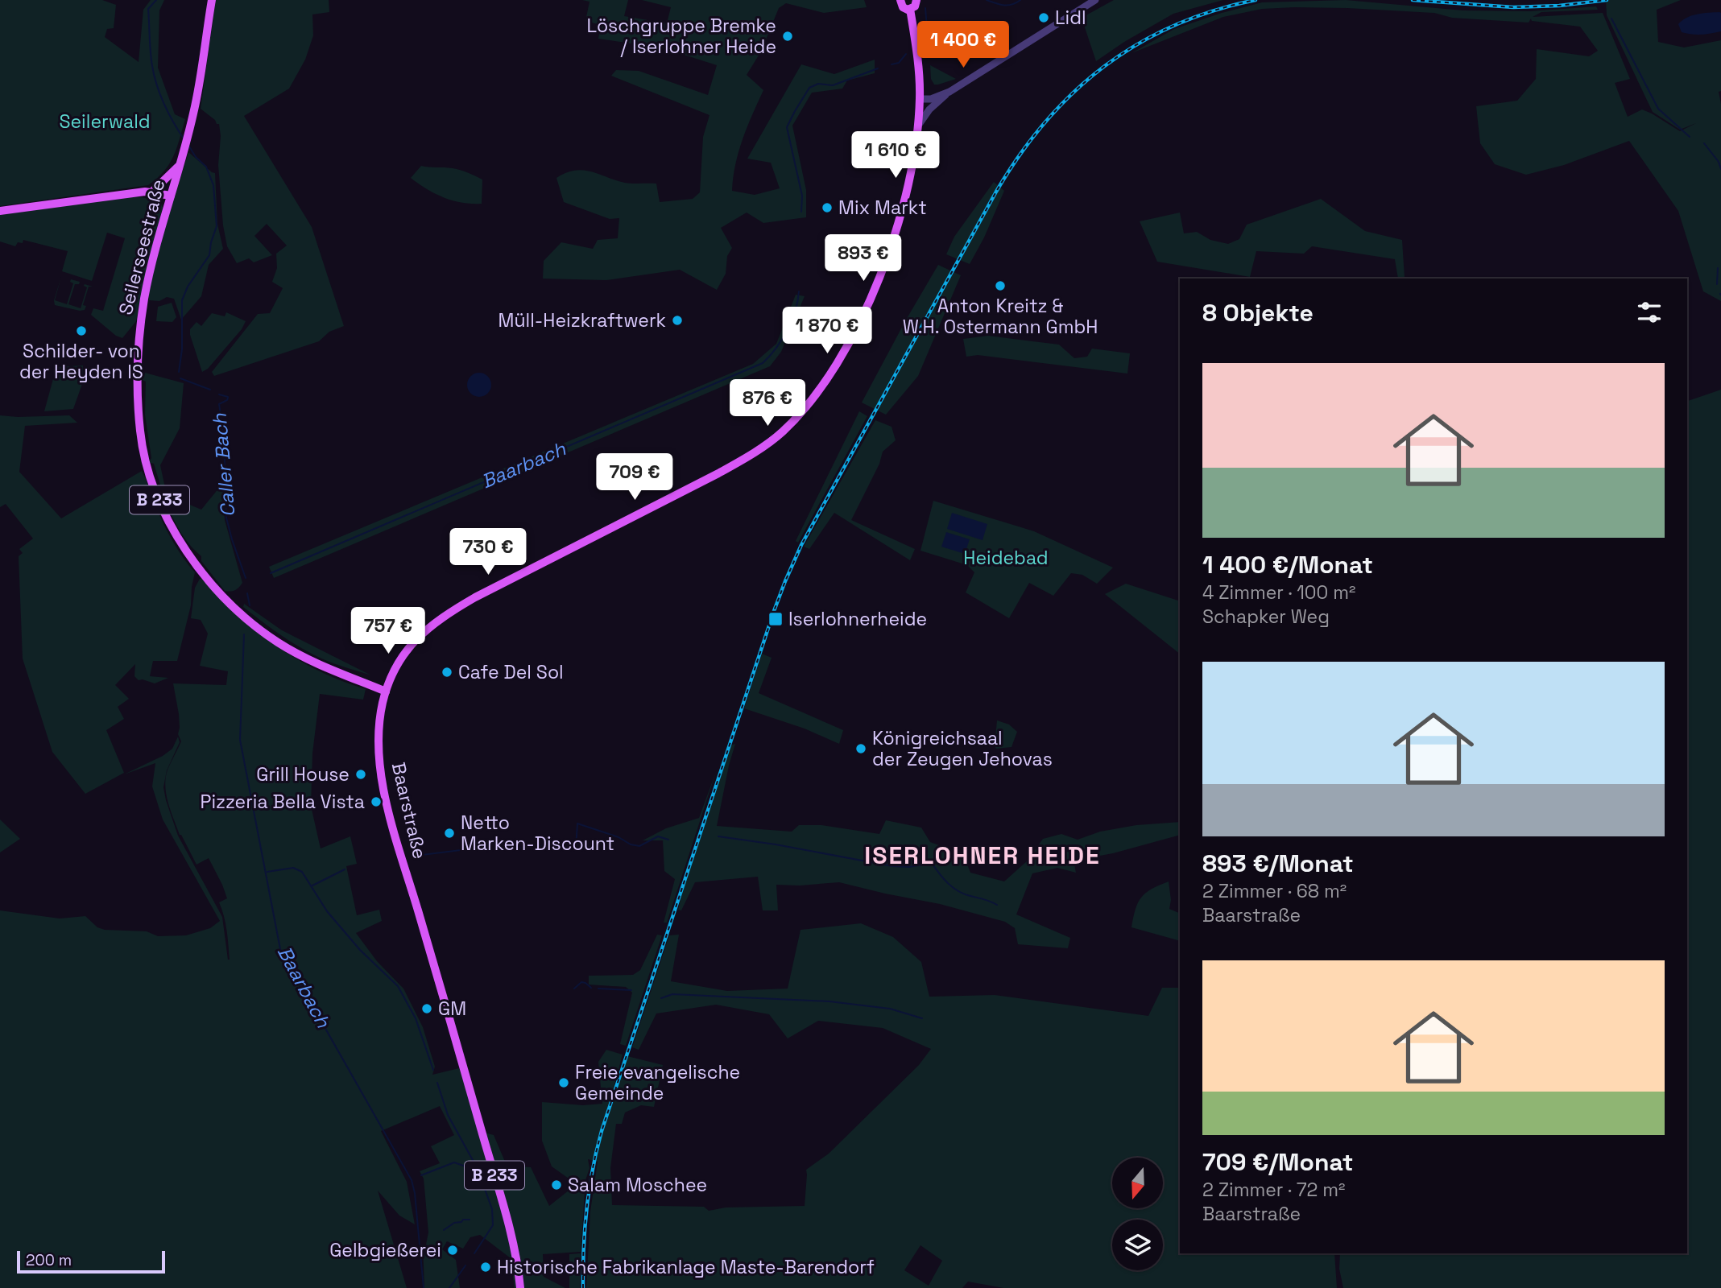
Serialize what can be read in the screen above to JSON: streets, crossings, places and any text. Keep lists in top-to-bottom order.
{
  "streets": {
    "main road": ["Seilerseestraße", "B 233", "Baarstraße"]
  },
  "crossings": [
    ["Seilerseestraße", "Baarstraße"]
  ],
  "districts": ["ISERLOHNER HEIDE"],
  "water": ["Caller Bach", "Baarbach"],
  "parks": ["Seilerwald", "Heidebad"],
  "places": {
    "other": [
      "Lidl",
      "Löschgruppe Bremke / Iserlohner Heide",
      "Mix Markt",
      "Anton Kreitz & W.H. Ostermann GmbH",
      "Müll-Heizkraftwerk",
      "Schilder- von der Heyden IS",
      "Cafe Del Sol",
      "Königreichsaal der Zeugen Jehovas",
      "Grill House",
      "Pizzeria Bella Vista",
      "Netto Marken-Discount",
      "GM",
      "Freie evangelische Gemeinde",
      "Salam Moschee",
      "Gelbgießerei",
      "Historische Fabrikanlage Maste-Barendorf"
    ],
    "transit": ["Iserlohnerheide"]
  },
  "scale_bar": "200 m",
  "north": "bottom",
  "page": {
    "price": [
      "1 400 €",
      "1 610 €",
      "893 €",
      "1 870 €",
      "876 €",
      "709 €",
      "730 €",
      "757 €"
    ],
    "heading": "8 Objekte",
    "list": [
      {
        "name": "1 400 €/Monat",
        "note": "4 Zimmer · 100 m² · Schapker Weg"
      },
      {
        "name": "893 €/Monat",
        "note": "2 Zimmer · 68 m² · Baarstraße"
      },
      {
        "name": "709 €/Monat",
        "note": "2 Zimmer · 72 m² · Baarstraße"
      }
    ],
    "scale": "200 m"
  }
}
